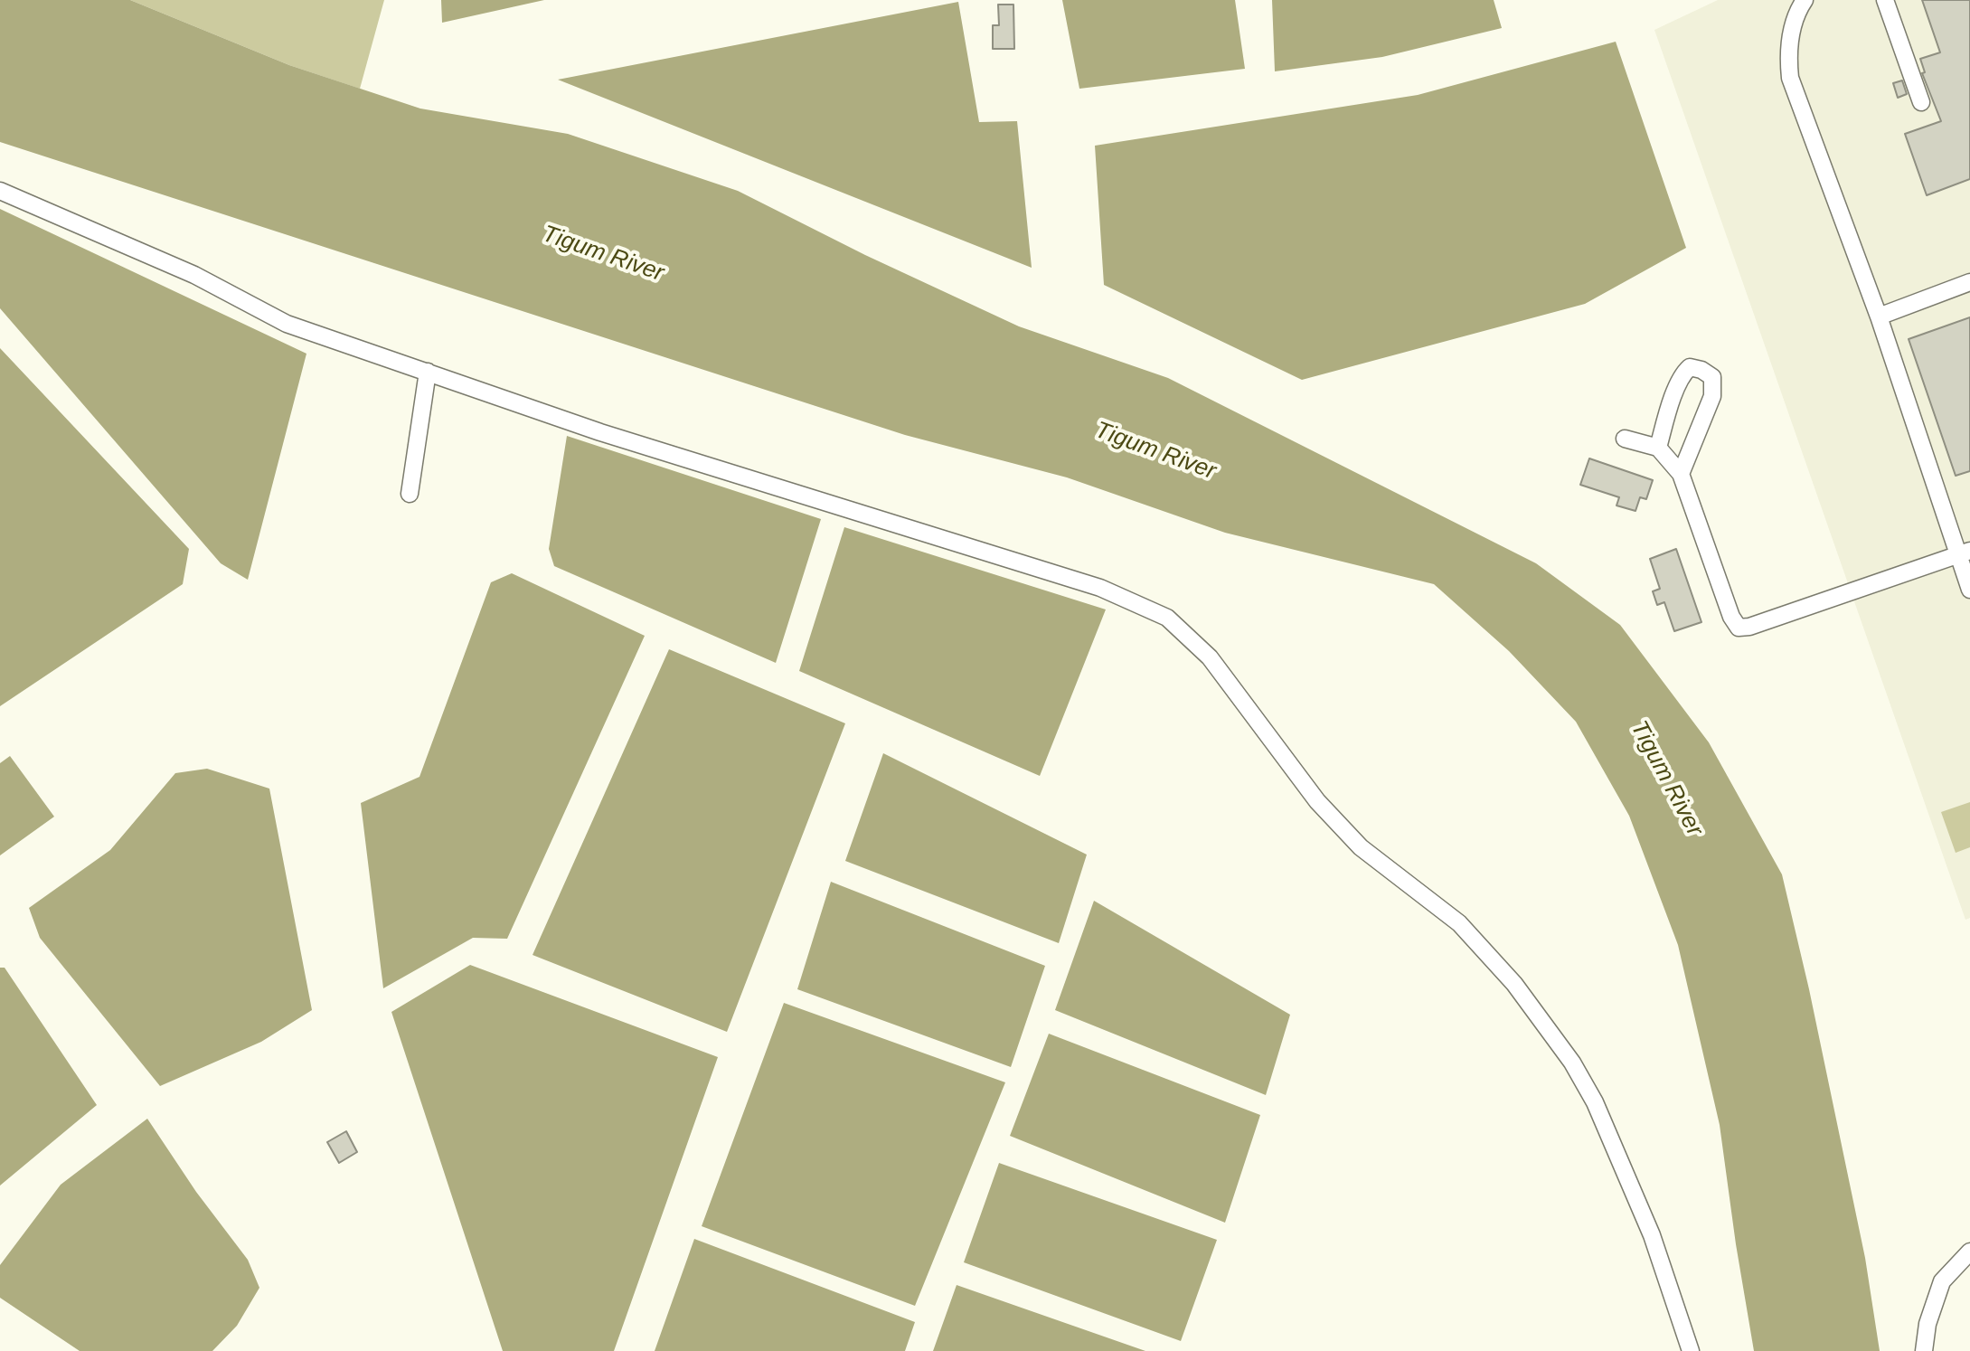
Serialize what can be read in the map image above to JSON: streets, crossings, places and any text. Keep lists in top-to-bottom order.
{
  "water": ["Tigum River"]
}
